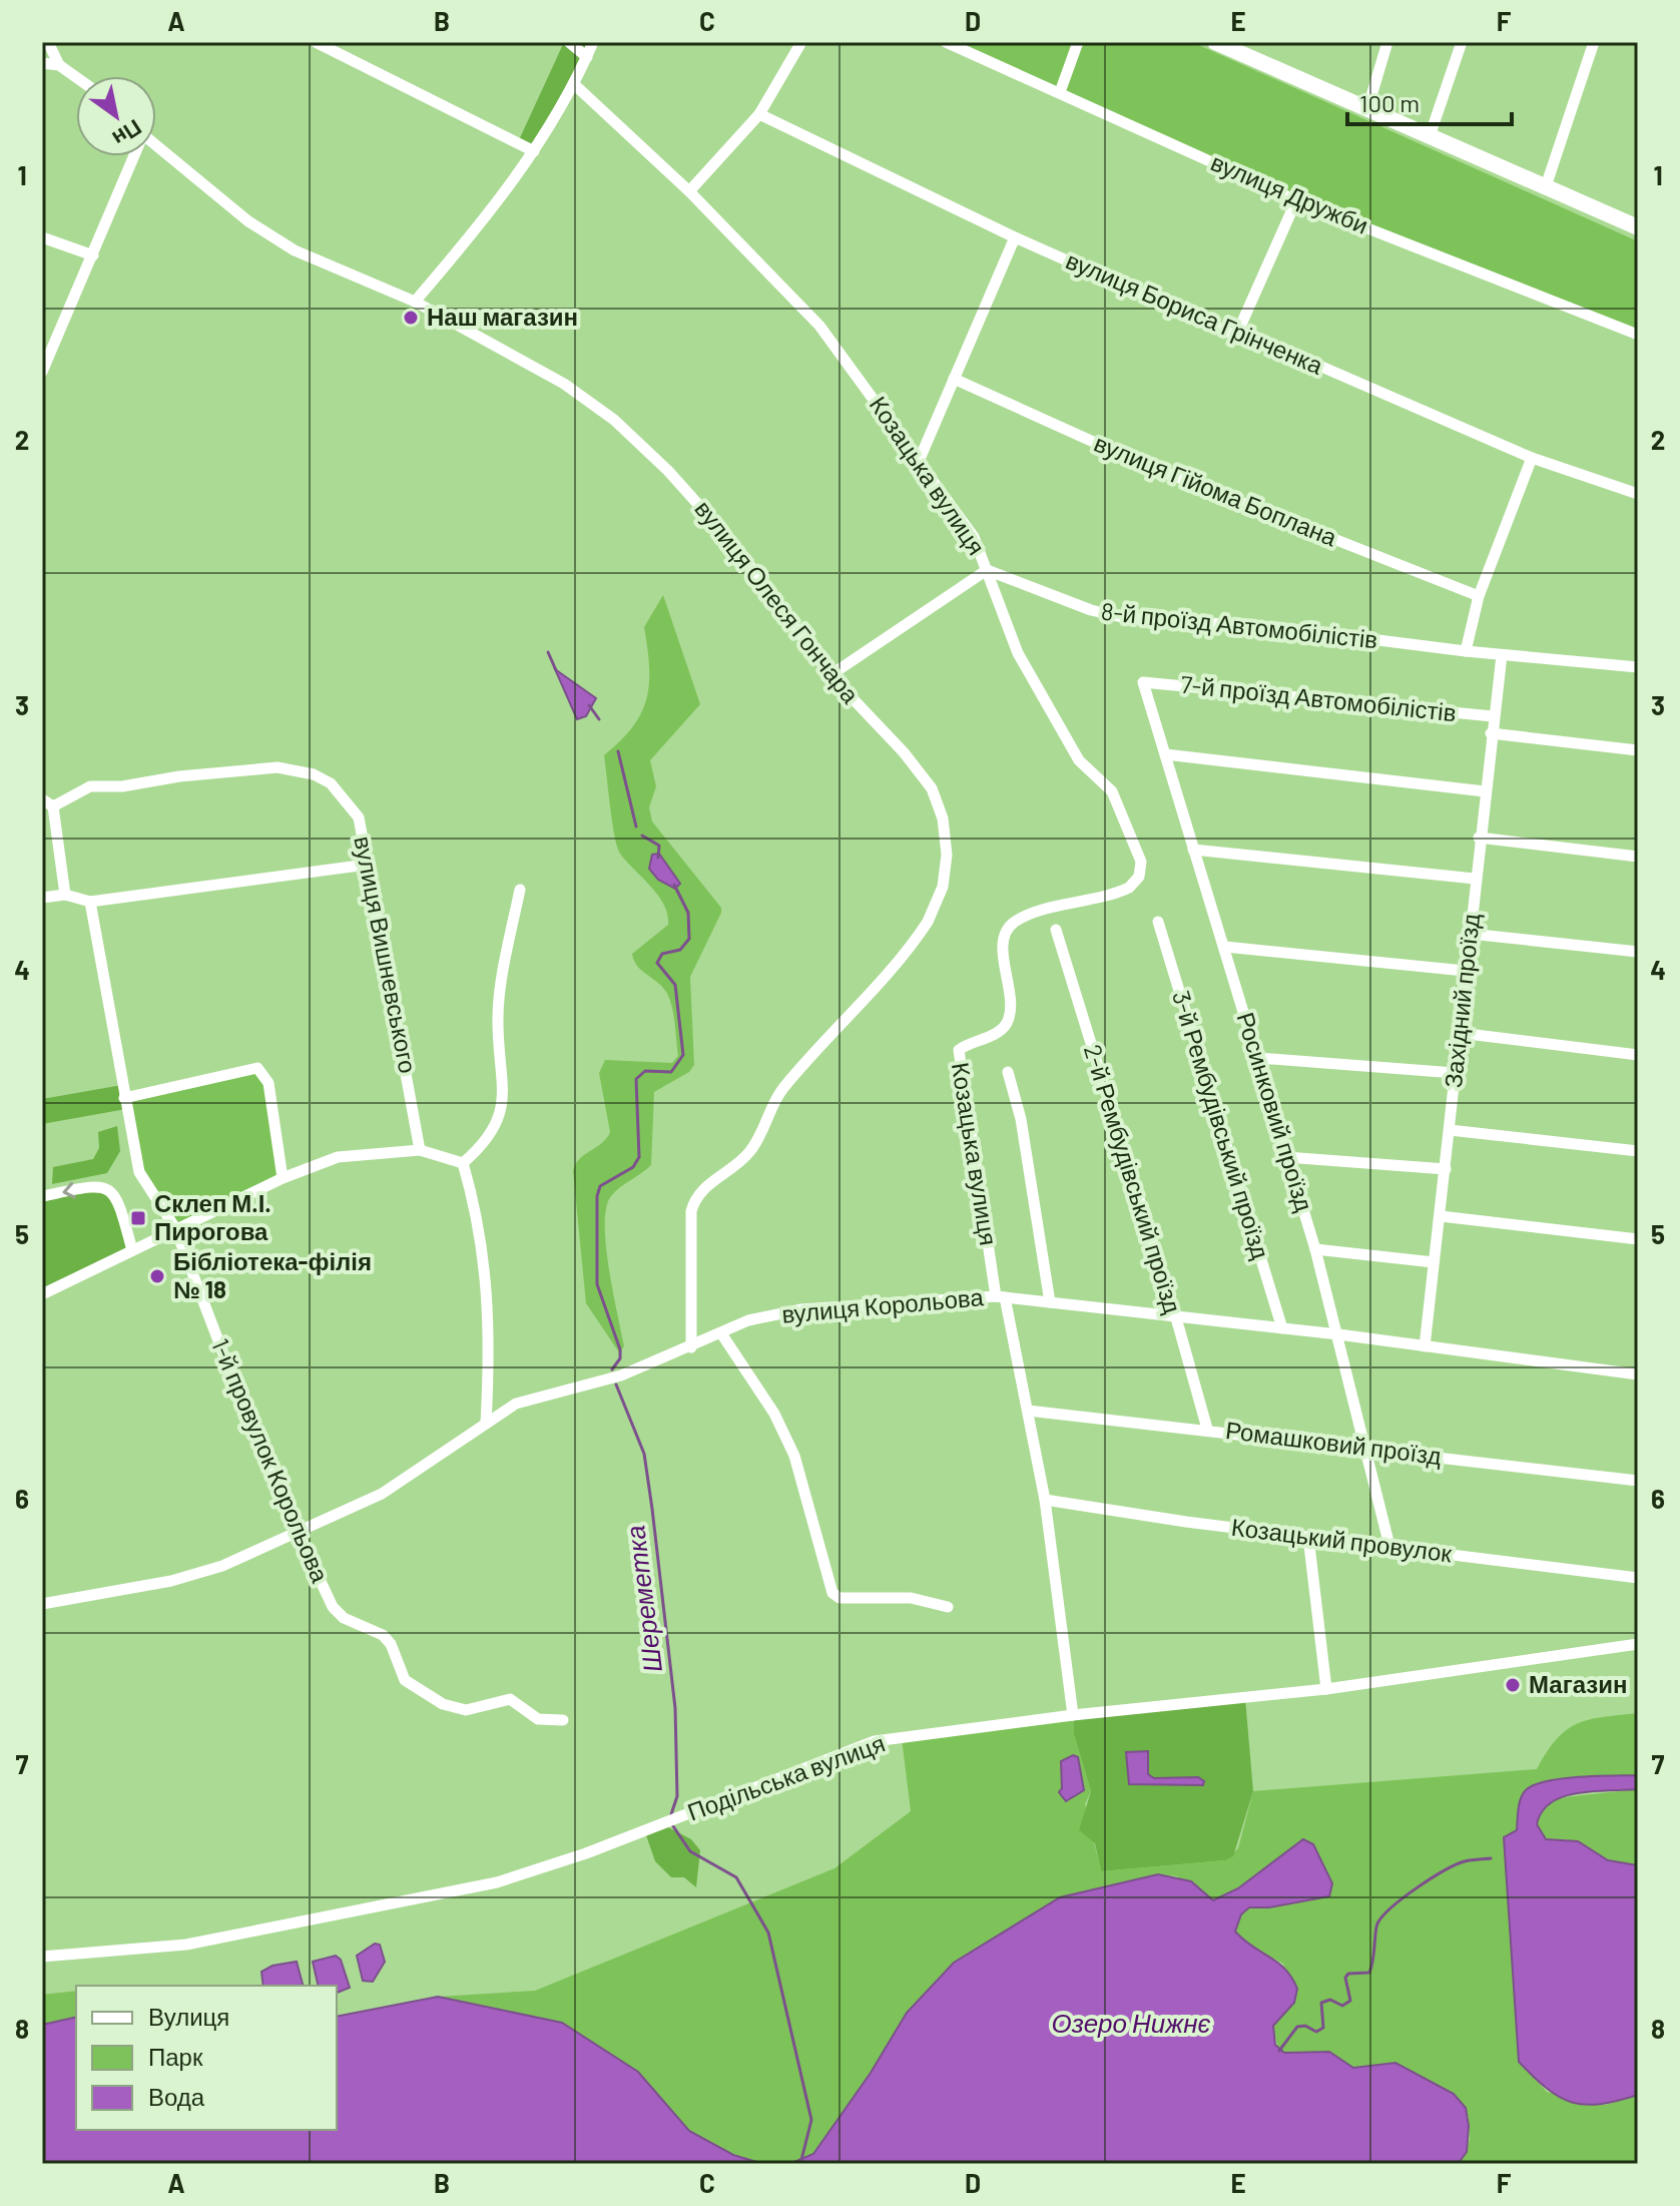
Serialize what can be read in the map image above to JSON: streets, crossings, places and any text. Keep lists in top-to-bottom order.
{
  "streets": {
    "street": [
      "вулиця Дружби",
      "вулиця Бориса Грінченка",
      "Козацька вулиця",
      "вулиця Гійома Боплана",
      "вулиця Олеся Гончара",
      "8-й проїзд Автомобілістів",
      "7-й проїзд Автомобілістів",
      "вулиця Вишневського",
      "Західний проїзд",
      "Росинковий проїзд",
      "3-й Рембудівський проїзд",
      "2-й Рембудівський проїзд",
      "вулиця Корольова",
      "Ромашковий проїзд",
      "1-й провулок Корольова",
      "Козацький провулок",
      "Подільська вулиця"
    ]
  },
  "crossings": [
    ["Козацька вулиця", "8-й проїзд Автомобілістів"],
    ["Козацька вулиця", "вулиця Корольова"],
    ["Козацька вулиця", "Ромашковий проїзд"],
    ["Козацька вулиця", "Козацький провулок"],
    ["Козацька вулиця", "Подільська вулиця"],
    ["вулиця Олеся Гончара", "вулиця Корольова"],
    ["8-й проїзд Автомобілістів", "Західний проїзд"],
    ["7-й проїзд Автомобілістів", "Західний проїзд"],
    ["7-й проїзд Автомобілістів", "Росинковий проїзд"],
    ["Західний проїзд", "вулиця Корольова"],
    ["Росинковий проїзд", "вулиця Корольова"],
    ["Росинковий проїзд", "Ромашковий проїзд"],
    ["Росинковий проїзд", "Козацький провулок"],
    ["3-й Рембудівський проїзд", "вулиця Корольова"],
    ["2-й Рембудівський проїзд", "вулиця Корольова"],
    ["2-й Рембудівський проїзд", "Ромашковий проїзд"],
    ["вулиця Корольова", "1-й провулок Корольова"]
  ],
  "water": ["Шереметка", "Озеро Нижнє"],
  "places": {
    "other": ["Наш магазин", "Бібліотека-філія № 18", "Магазин"],
    "transit": ["Склеп М.І. Пирогова"]
  },
  "legend": ["Вулиця", "Парк", "Вода"],
  "scale_bar": "100 m",
  "north": "bottom right",
  "grid": {
    "columns": [
      "A",
      "B",
      "C",
      "D",
      "E",
      "F"
    ],
    "rows": [
      "1",
      "2",
      "3",
      "4",
      "5",
      "6",
      "7",
      "8"
    ]
  }
}
